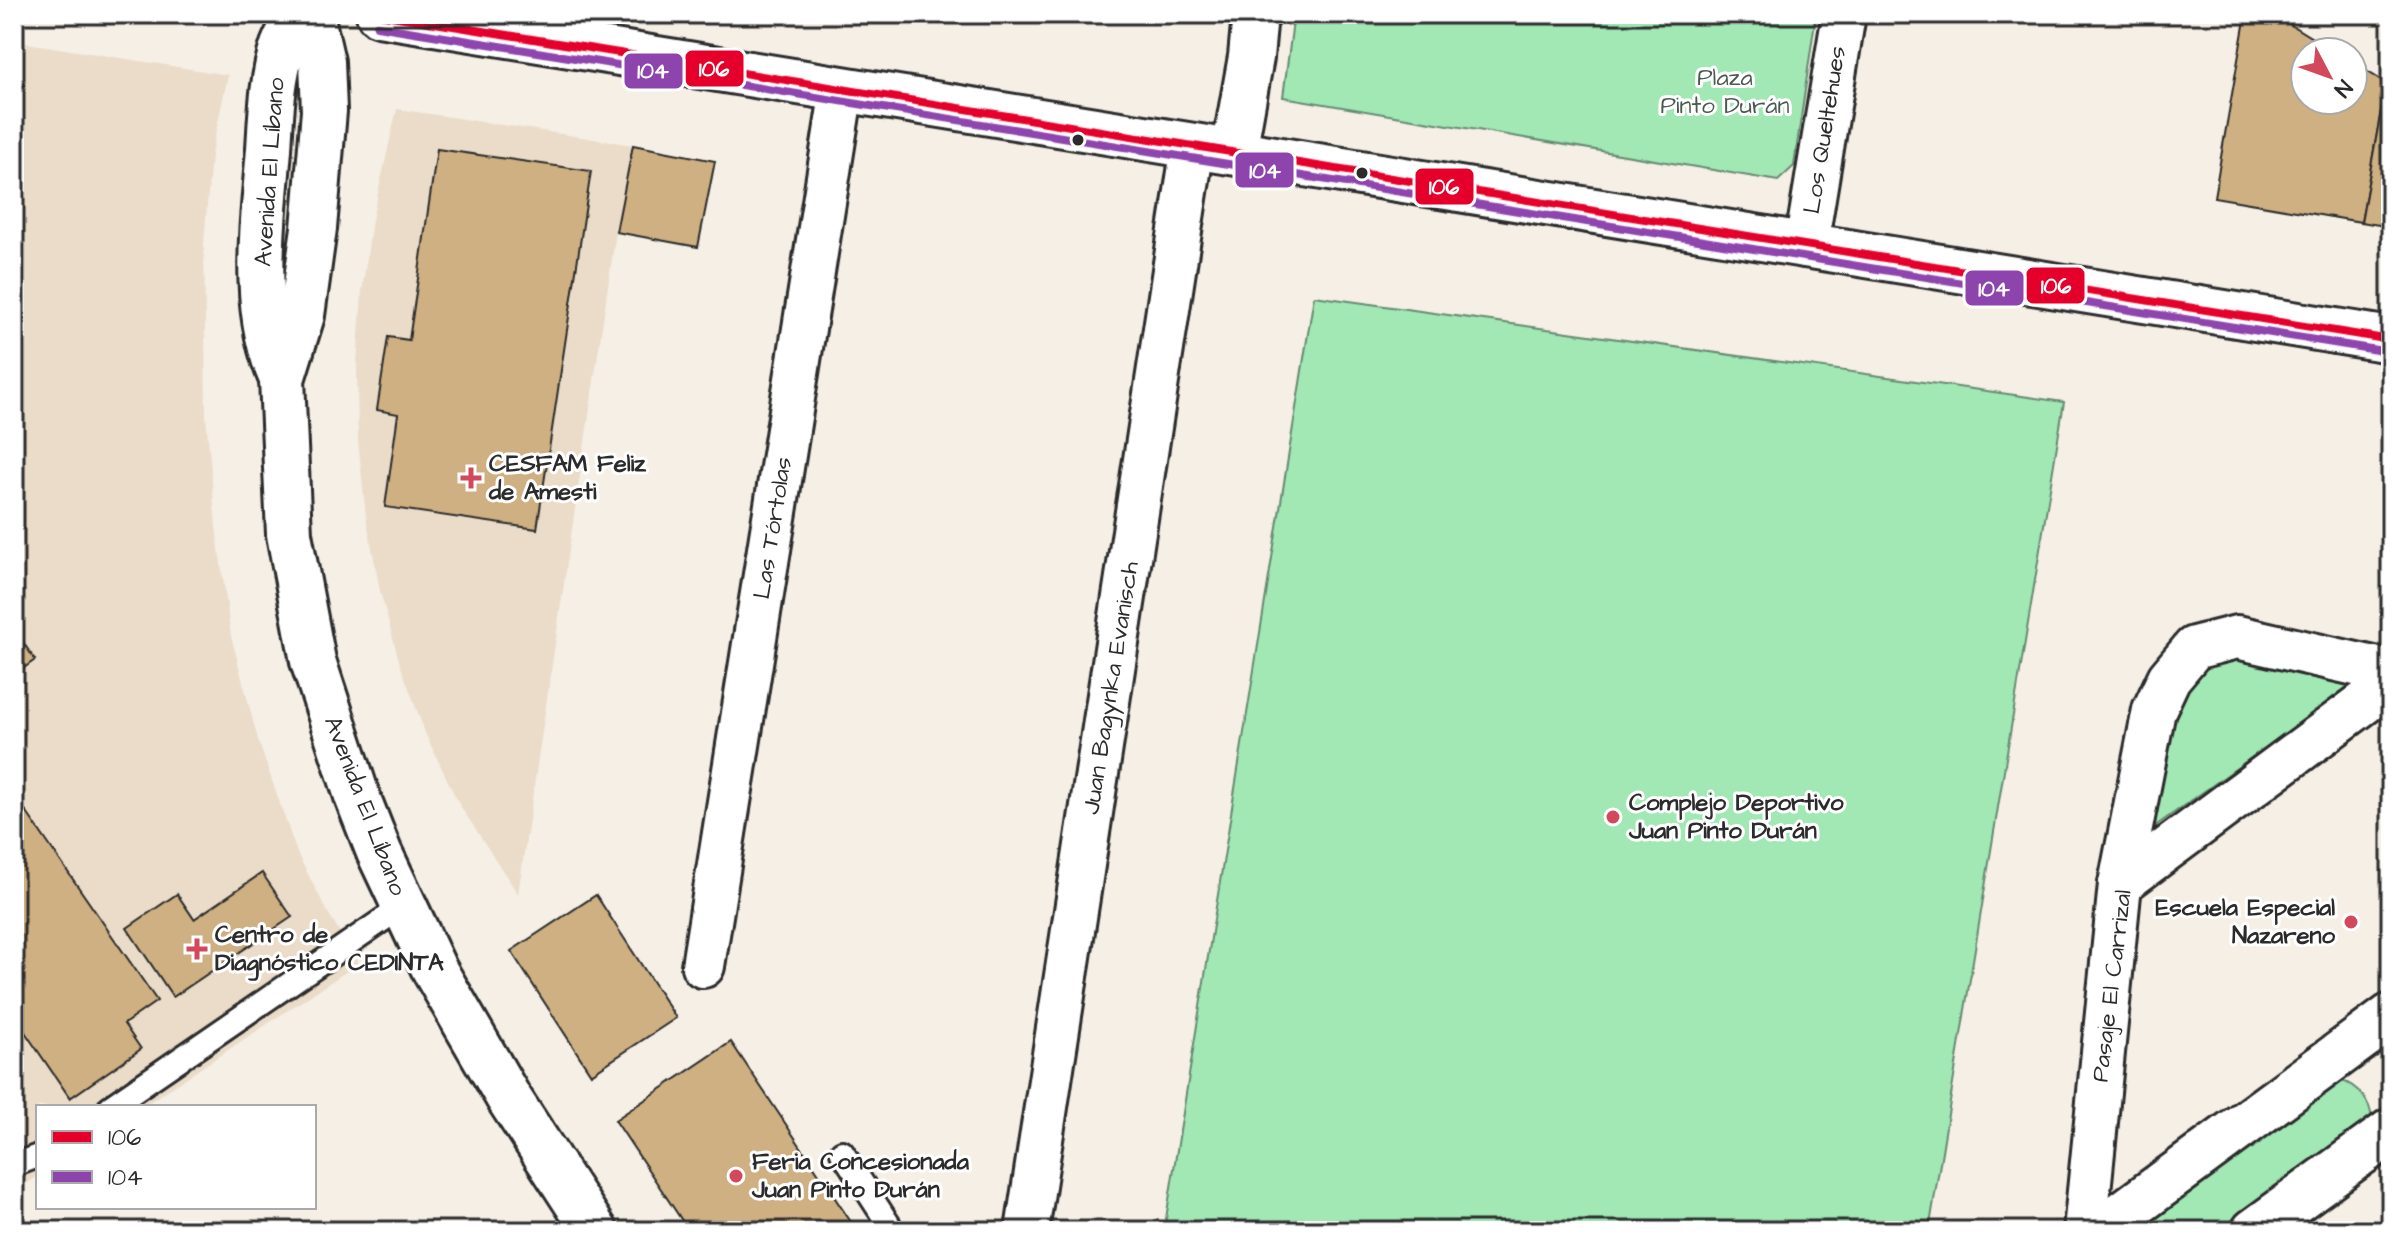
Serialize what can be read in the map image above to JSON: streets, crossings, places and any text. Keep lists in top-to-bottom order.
{
  "streets": {
    "main road": ["Avenida El Líbano"],
    "street": [
      "Los Queltehues",
      "Las Tórtolas",
      "Juan Bagynka Evanisch",
      "Pasaje El Carrizal"
    ]
  },
  "parks": ["Plaza Pinto Durán"],
  "places": {
    "health": ["CESFAM Feliz de Amesti", "Centro de Diagnóstico CEDINTA"],
    "other": ["Complejo Deportivo Juan Pinto Durán", "Escuela Especial Nazareno", "Feria Concesionada Juan Pinto Durán"]
  },
  "lines": ["transit line 106", "transit line 104"],
  "legend": ["106", "104"],
  "north": "bottom right"
}
